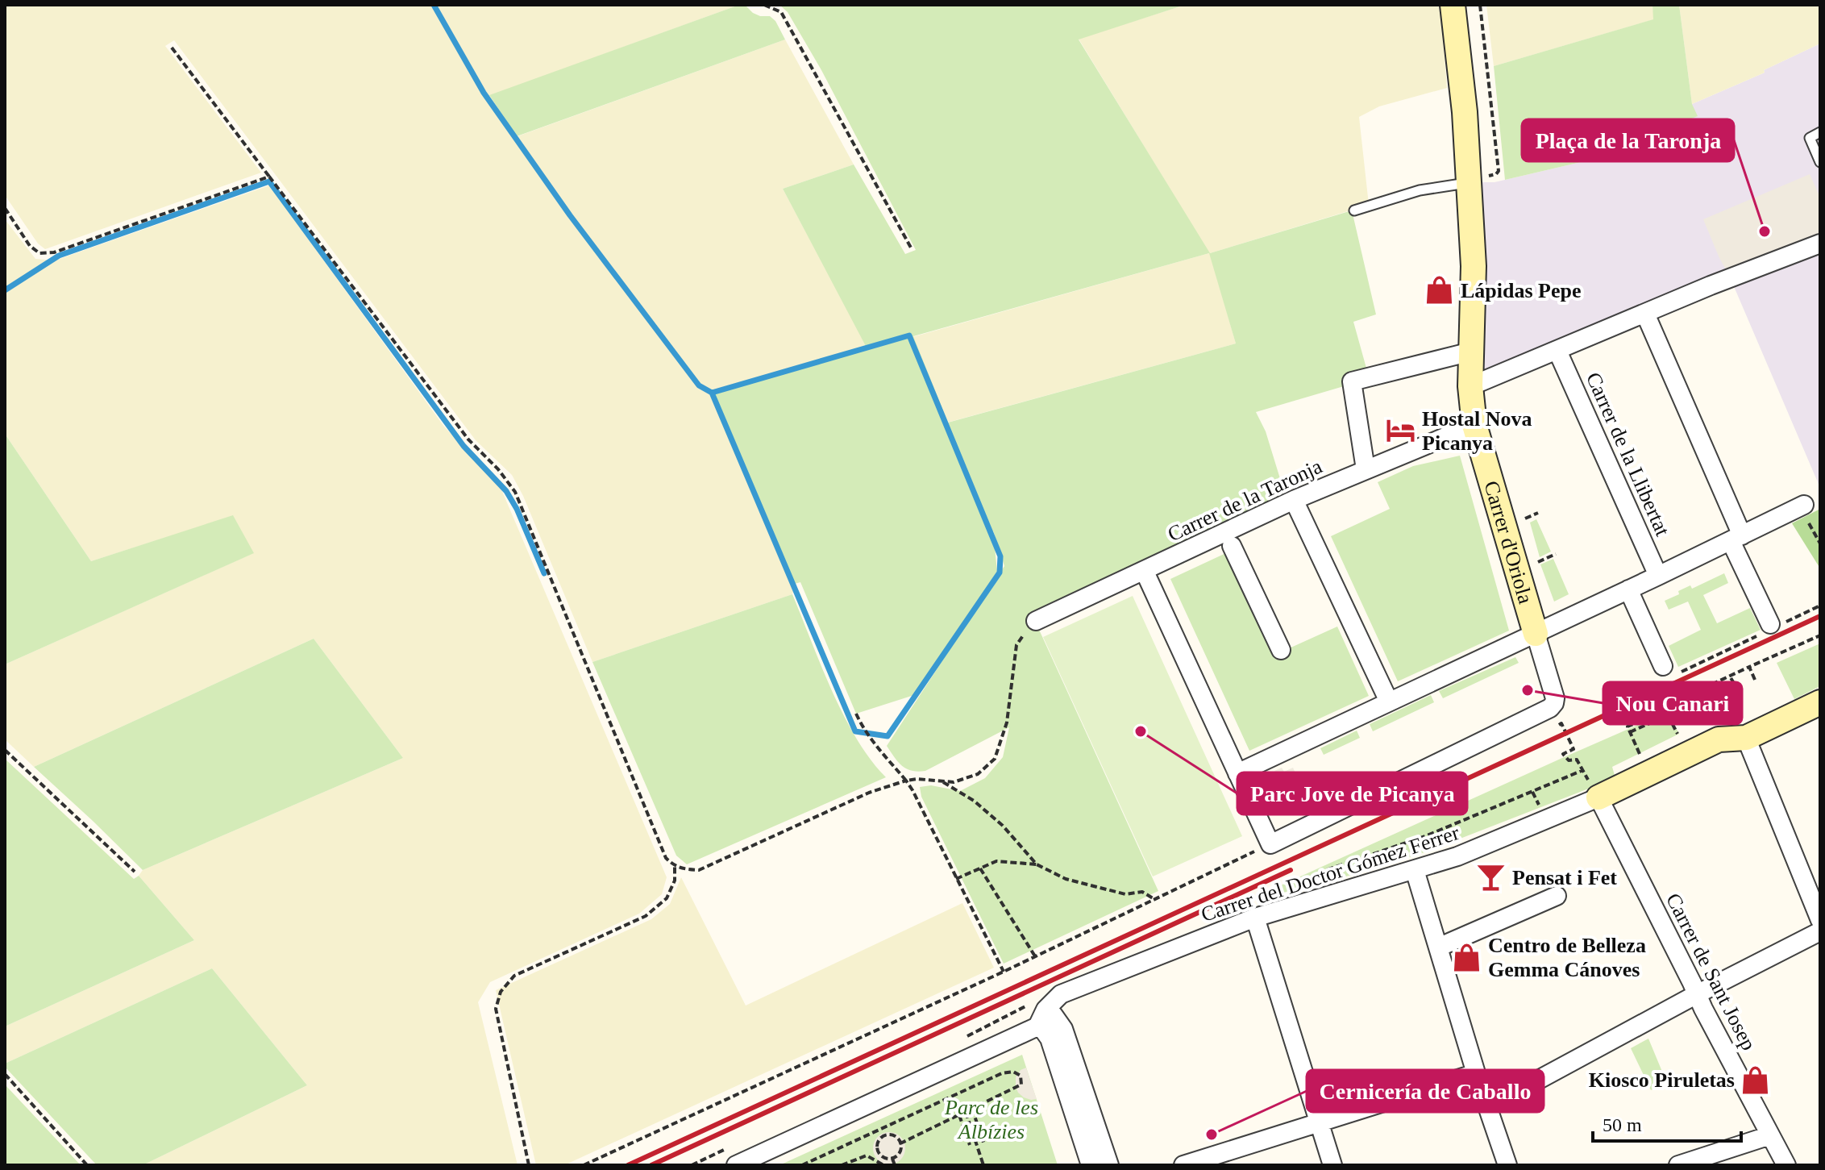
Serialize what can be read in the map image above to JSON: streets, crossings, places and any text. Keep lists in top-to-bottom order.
{
  "streets": {
    "street": [
      "Carrer de la Llibertat",
      "Carrer de la Taronja",
      "Carrer d'Oriola",
      "Carrer del Doctor Gómez Ferrer",
      "Carrer de Sant Josep"
    ]
  },
  "crossings": [
    ["Carrer de la Taronja", "Carrer d'Oriola"],
    ["Carrer del Doctor Gómez Ferrer", "Carrer de Sant Josep"]
  ],
  "parks": ["Parc de les Albízies"],
  "places": {
    "other": [
      "Plaça de la Taronja",
      "Nou Canari",
      "Parc Jove de Picanya",
      "Cernicería de Caballo"
    ],
    "shop": ["Lápidas Pepe", "Centro de Belleza Gemma Cánoves", "Kiosco Piruletas"],
    "hotel": ["Hostal Nova Picanya"],
    "bar": ["Pensat i Fet"]
  },
  "scale_bar": "50 m"
}
